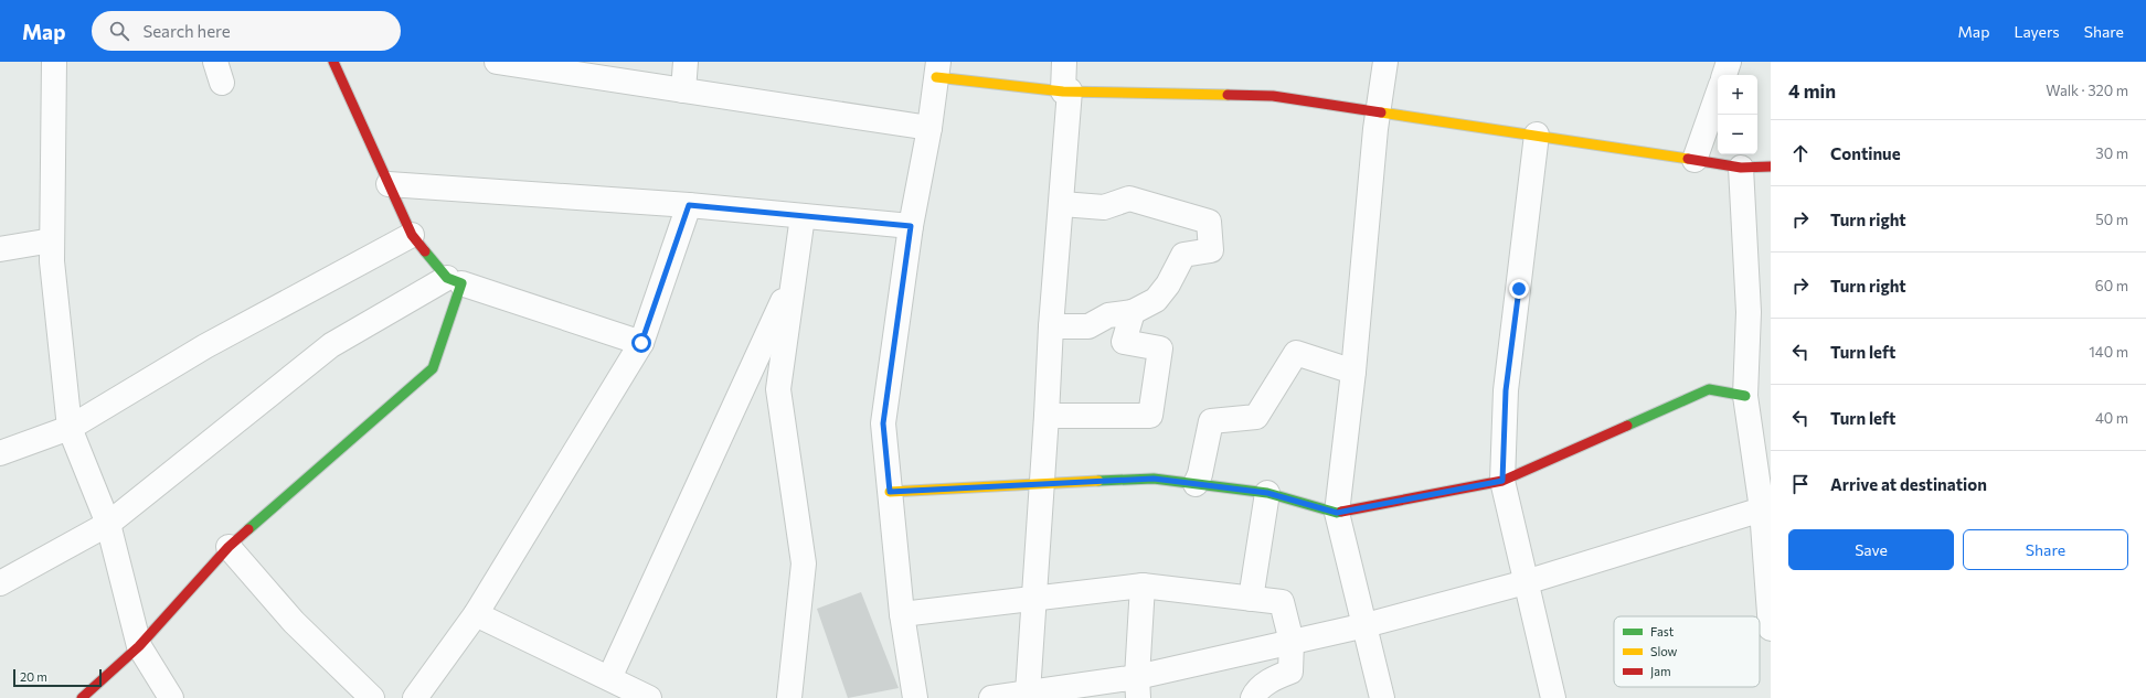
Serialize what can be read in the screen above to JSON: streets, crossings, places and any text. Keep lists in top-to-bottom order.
{
  "legend": ["Fast", "Slow", "Jam"],
  "scale_bar": "20 m",
  "page": {
    "header": "Map",
    "search": "Search here",
    "nav": ["Map", "Layers", "Share"],
    "heading": ["4 min", "Walk · 320 m"],
    "map_buttons": ["+", "−"],
    "list": [
      ["Continue", "30 m"],
      ["Turn right", "50 m"],
      ["Turn right", "60 m"],
      ["Turn left", "140 m"],
      ["Turn left", "40 m"],
      "Arrive at destination"
    ],
    "buttons": ["Save", "Share"],
    "scale": "20 m"
  }
}
